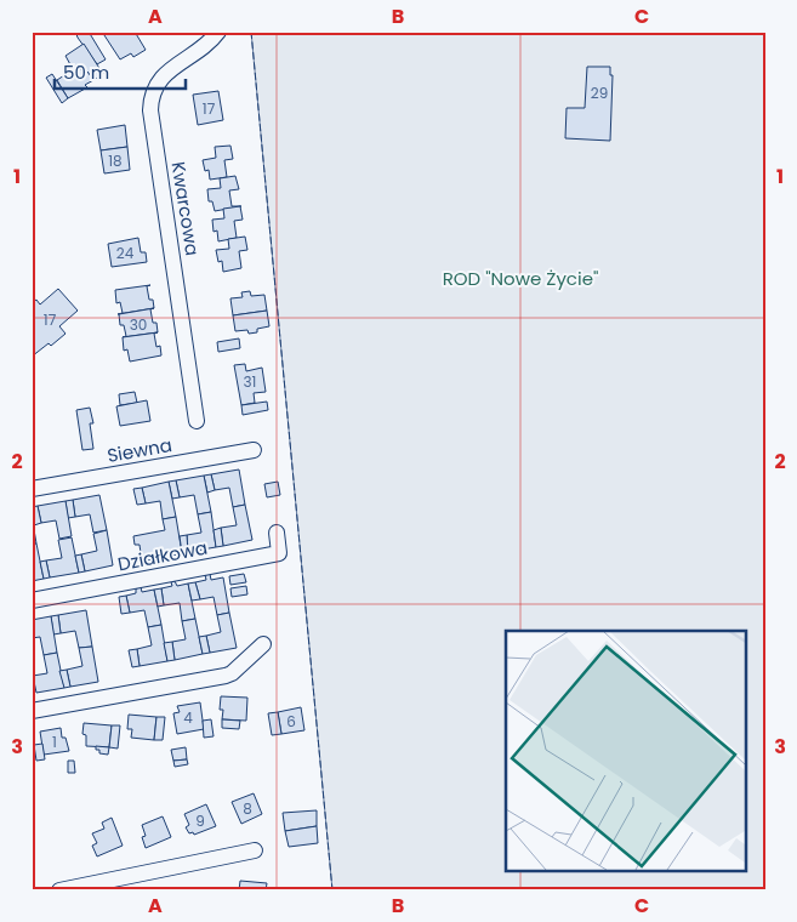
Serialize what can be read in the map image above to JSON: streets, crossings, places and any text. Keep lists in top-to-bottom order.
{
  "streets": {
    "street": ["Kwarcowa", "Siewna", "Działkowa"]
  },
  "parks": ["ROD \"Nowe Życie\""],
  "house_numbers": [
    "29",
    "17",
    "18",
    "24",
    "17",
    "30",
    "31",
    "4",
    "6",
    "1",
    "8",
    "9"
  ],
  "scale_bar": "50 m",
  "grid": {
    "columns": ["A", "B", "C"],
    "rows": ["1", "2", "3"]
  }
}
